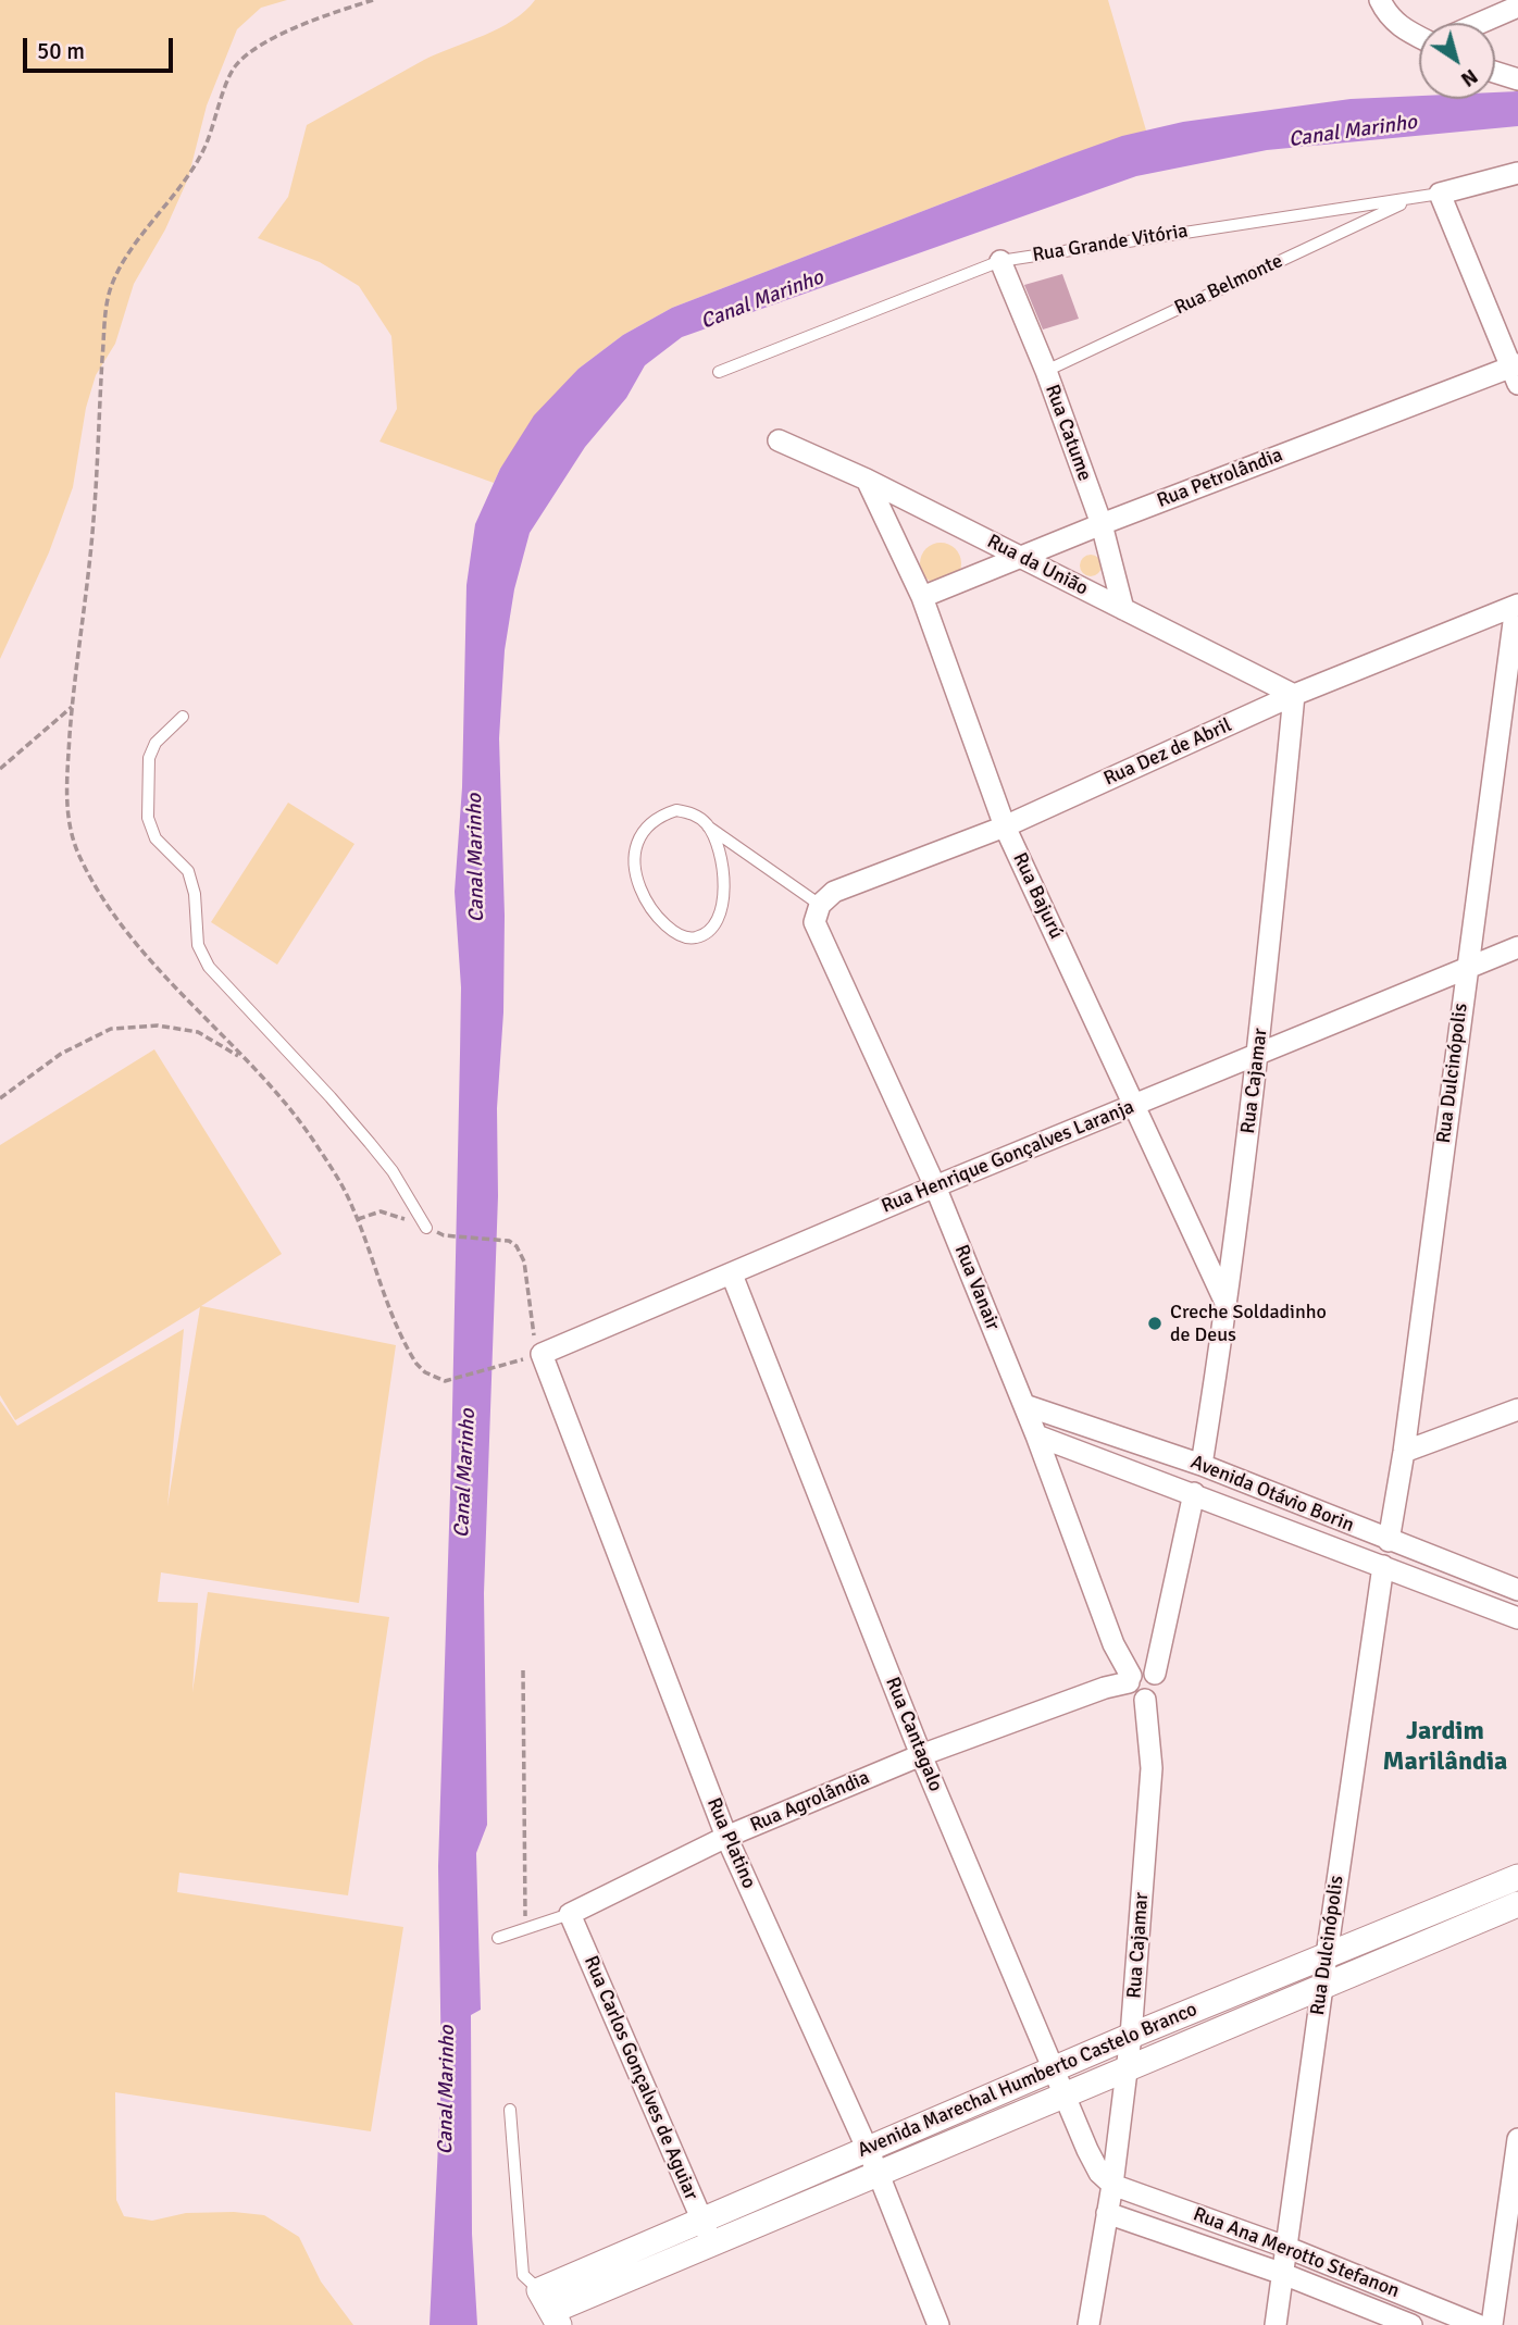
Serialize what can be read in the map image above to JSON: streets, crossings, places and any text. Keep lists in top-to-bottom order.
{
  "streets": {
    "street": [
      "Rua Grande Vitória",
      "Rua Catume",
      "Rua Petrolândia",
      "Rua da União",
      "Rua Dez de Abril",
      "Rua Bajurú",
      "Rua Dulcinópolis",
      "Rua Cajamar",
      "Rua Henrique Gonçalves Laranja",
      "Rua Vanair",
      "Avenida Otávio Borin",
      "Rua Cantagalo",
      "Rua Agrolândia",
      "Rua Platino",
      "Rua Carlos Gonçalves de Aguiar",
      "Avenida Marechal Humberto Castelo Branco",
      "Rua Ana Merotto Stefanon"
    ],
    "lane": ["Rua Belmonte"]
  },
  "crossings": [
    ["Rua Grande Vitória", "Rua Belmonte"],
    ["Rua Grande Vitória", "Rua Catume"],
    ["Rua Belmonte", "Rua Catume"],
    ["Rua Catume", "Rua Petrolândia"],
    ["Rua Catume", "Rua da União"],
    ["Rua Petrolândia", "Rua da União"],
    ["Rua Petrolândia", "Rua Bajurú"],
    ["Rua da União", "Rua Dez de Abril"],
    ["Rua da União", "Rua Bajurú"],
    ["Rua da União", "Rua Cajamar"],
    ["Rua Dez de Abril", "Rua Bajurú"],
    ["Rua Dez de Abril", "Rua Dulcinópolis"],
    ["Rua Dez de Abril", "Rua Cajamar"],
    ["Rua Dez de Abril", "Rua Vanair"],
    ["Rua Bajurú", "Rua Cajamar"],
    ["Rua Bajurú", "Rua Henrique Gonçalves Laranja"],
    ["Rua Dulcinópolis", "Rua Henrique Gonçalves Laranja"],
    ["Rua Dulcinópolis", "Avenida Otávio Borin"],
    ["Rua Dulcinópolis", "Avenida Marechal Humberto Castelo Branco"],
    ["Rua Dulcinópolis", "Rua Ana Merotto Stefanon"],
    ["Rua Cajamar", "Rua Henrique Gonçalves Laranja"],
    ["Rua Cajamar", "Rua Vanair"],
    ["Rua Cajamar", "Avenida Otávio Borin"],
    ["Rua Cajamar", "Rua Cantagalo"],
    ["Rua Cajamar", "Rua Agrolândia"],
    ["Rua Cajamar", "Avenida Marechal Humberto Castelo Branco"],
    ["Rua Cajamar", "Rua Ana Merotto Stefanon"],
    ["Rua Henrique Gonçalves Laranja", "Rua Vanair"],
    ["Rua Henrique Gonçalves Laranja", "Rua Cantagalo"],
    ["Rua Henrique Gonçalves Laranja", "Rua Platino"],
    ["Rua Vanair", "Avenida Otávio Borin"],
    ["Rua Vanair", "Rua Agrolândia"],
    ["Rua Cantagalo", "Rua Agrolândia"],
    ["Rua Cantagalo", "Avenida Marechal Humberto Castelo Branco"],
    ["Rua Cantagalo", "Rua Ana Merotto Stefanon"],
    ["Rua Agrolândia", "Rua Platino"],
    ["Rua Agrolândia", "Rua Carlos Gonçalves de Aguiar"],
    ["Rua Platino", "Avenida Marechal Humberto Castelo Branco"],
    ["Rua Carlos Gonçalves de Aguiar", "Avenida Marechal Humberto Castelo Branco"]
  ],
  "districts": ["Jardim Marilândia"],
  "water": ["Canal Marinho"],
  "places": ["Creche Soldadinho de Deus"],
  "scale_bar": "50 m",
  "north": "bottom right"
}
